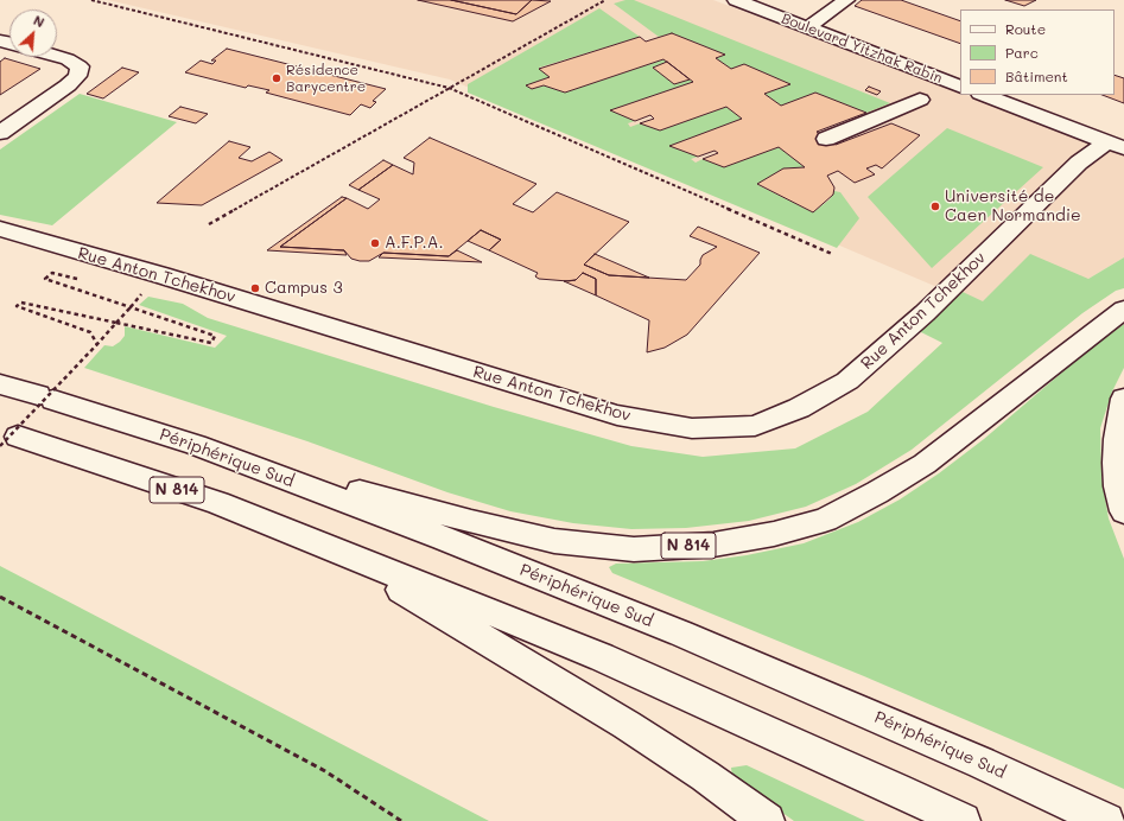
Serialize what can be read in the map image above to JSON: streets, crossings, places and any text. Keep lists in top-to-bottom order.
{
  "streets": {
    "main road": [
      "Boulevard Yitzhak Rabin",
      "Rue Anton Tchekhov",
      "Périphérique Sud",
      "N 814"
    ]
  },
  "crossings": [
    ["Périphérique Sud", "N 814"]
  ],
  "places": [
    "Résidence Barycentre",
    "Université de Caen Normandie",
    "A.F.P.A.",
    "Campus 3"
  ],
  "legend": ["Route", "Parc", "Bâtiment"],
  "north": "top right"
}
